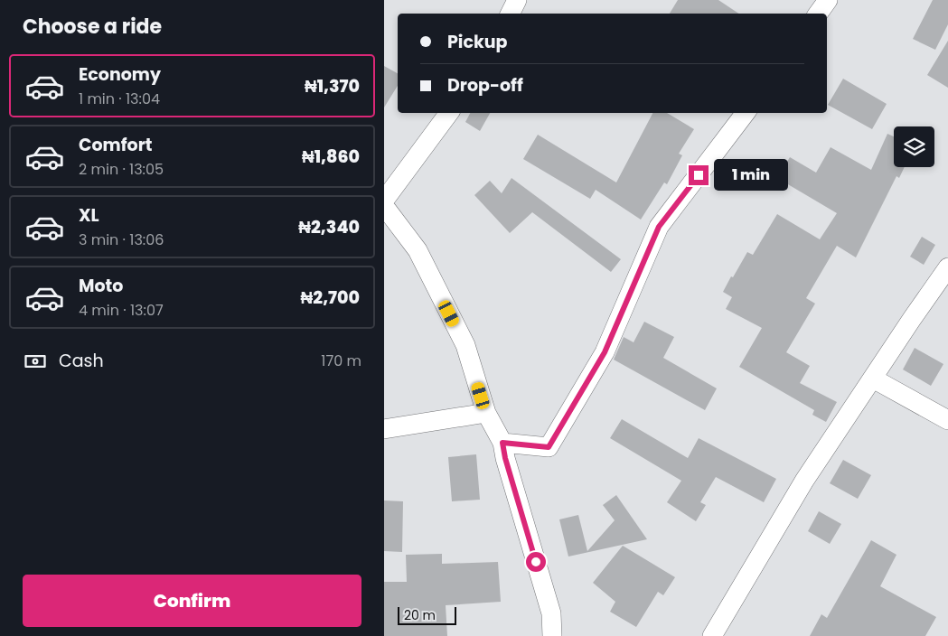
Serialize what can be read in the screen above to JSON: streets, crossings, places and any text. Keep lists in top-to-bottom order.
{
  "scale_bar": "20 m",
  "page": {
    "heading": "Choose a ride",
    "banner": ["Pickup", "Drop-off"],
    "list": [
      {
        "name": "Economy",
        "note": "1 min · 13:04",
        "value": "₦1,370"
      },
      {
        "name": "Comfort",
        "note": "2 min · 13:05",
        "value": "₦1,860"
      },
      {
        "name": "XL",
        "note": "3 min · 13:06",
        "value": "₦2,340"
      },
      {
        "name": "Moto",
        "note": "4 min · 13:07",
        "value": "₦2,700"
      }
    ],
    "bubble": "1 min",
    "pay": ["Cash", "170 m"],
    "buttons": "Confirm",
    "scale": "20 m"
  }
}
